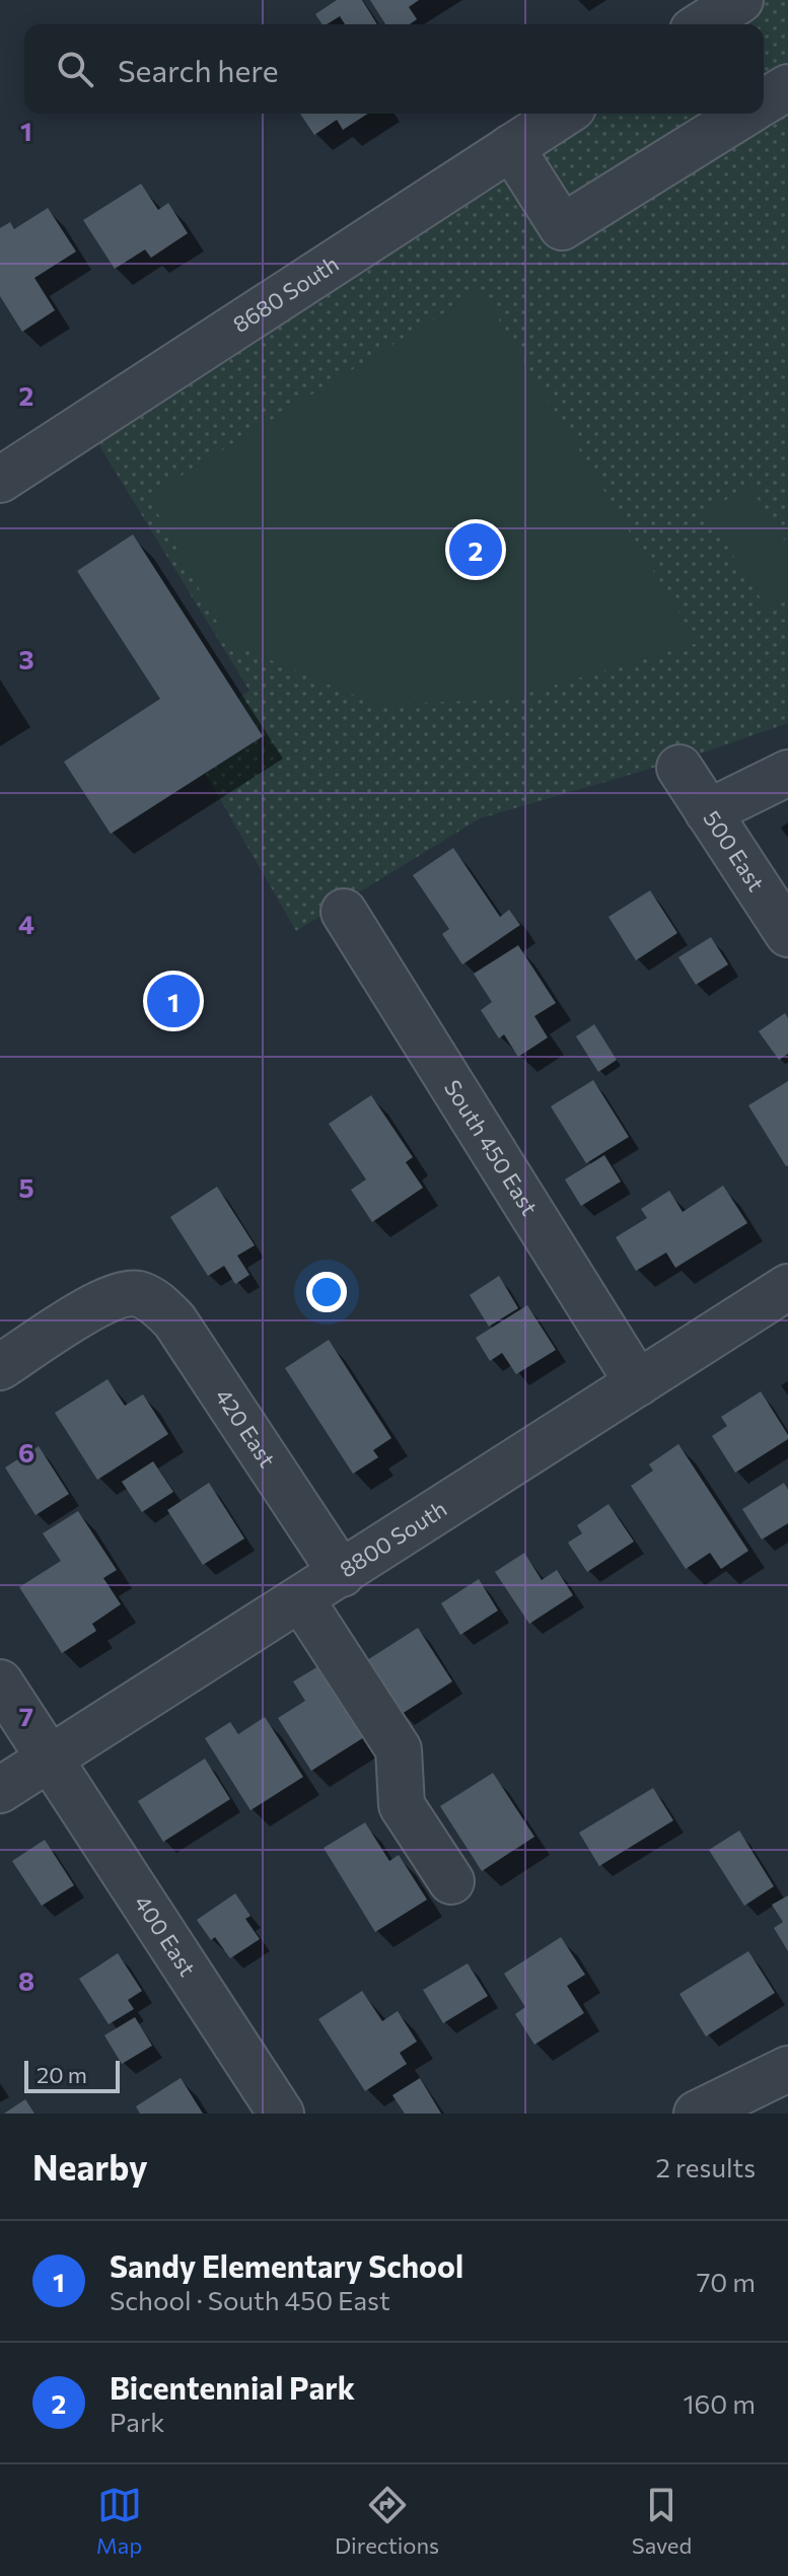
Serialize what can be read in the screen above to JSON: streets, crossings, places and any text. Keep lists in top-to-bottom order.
{
  "streets": {
    "street": [
      "8680 South",
      "500 East",
      "South 450 East",
      "420 East",
      "8800 South",
      "400 East"
    ]
  },
  "crossings": [
    ["South 450 East", "8800 South"],
    ["420 East", "8800 South"],
    ["8800 South", "400 East"]
  ],
  "scale_bar": "20 m",
  "page": {
    "search": "Search here",
    "pins": ["2", "1"],
    "scale": "20 m",
    "heading": ["Nearby", "2 results"],
    "list": [
      {
        "mark": "1",
        "name": "Sandy Elementary School",
        "note": "School · South 450 East",
        "value": "70 m"
      },
      {
        "mark": "2",
        "name": "Bicentennial Park",
        "note": "Park",
        "value": "160 m"
      }
    ],
    "nav": ["Map", "Directions", "Saved"]
  },
  "grid": {
    "rows": [
      "1",
      "2",
      "3",
      "4",
      "5",
      "6",
      "7",
      "8"
    ]
  }
}
